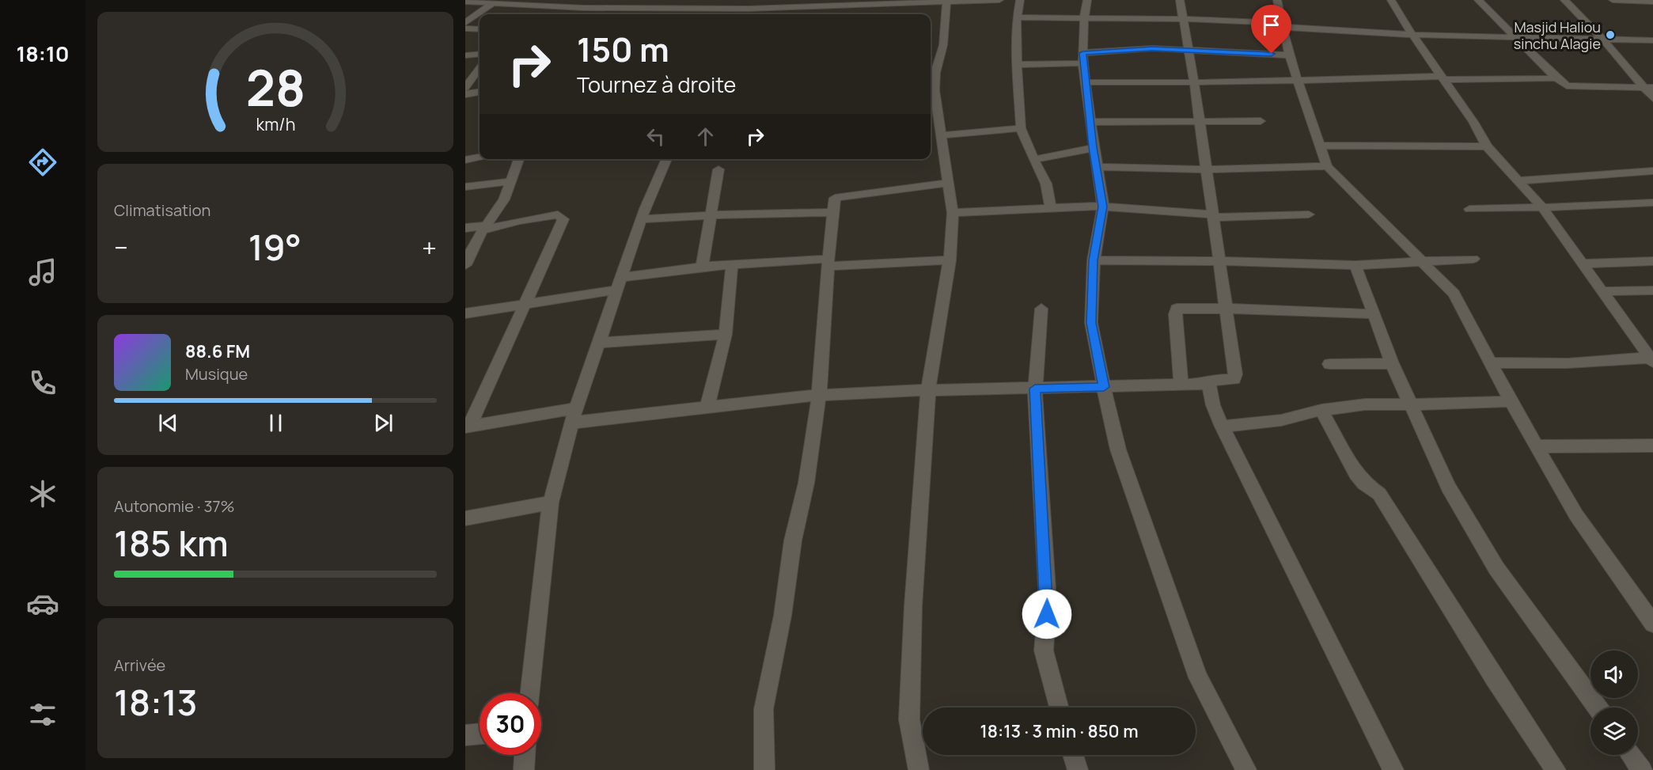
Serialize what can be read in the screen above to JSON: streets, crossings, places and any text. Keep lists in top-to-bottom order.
{
  "places": ["Masjid Haliou sinchu Alagie"],
  "page": {
    "tabs": "18:10",
    "turn": ["150 m", "Tournez à droite"],
    "tile": [
      "Climatisation",
      ["Autonomie · 37%", "185 km"],
      ["Arrivée", "18:13"]
    ],
    "heat": ["−", "19°", "+"],
    "song": ["88.6 FM", "Musique"],
    "limit": "30",
    "trip": "18:13 · 3 min · 850 m",
    "gauge": ["28", "km/h"]
  }
}
